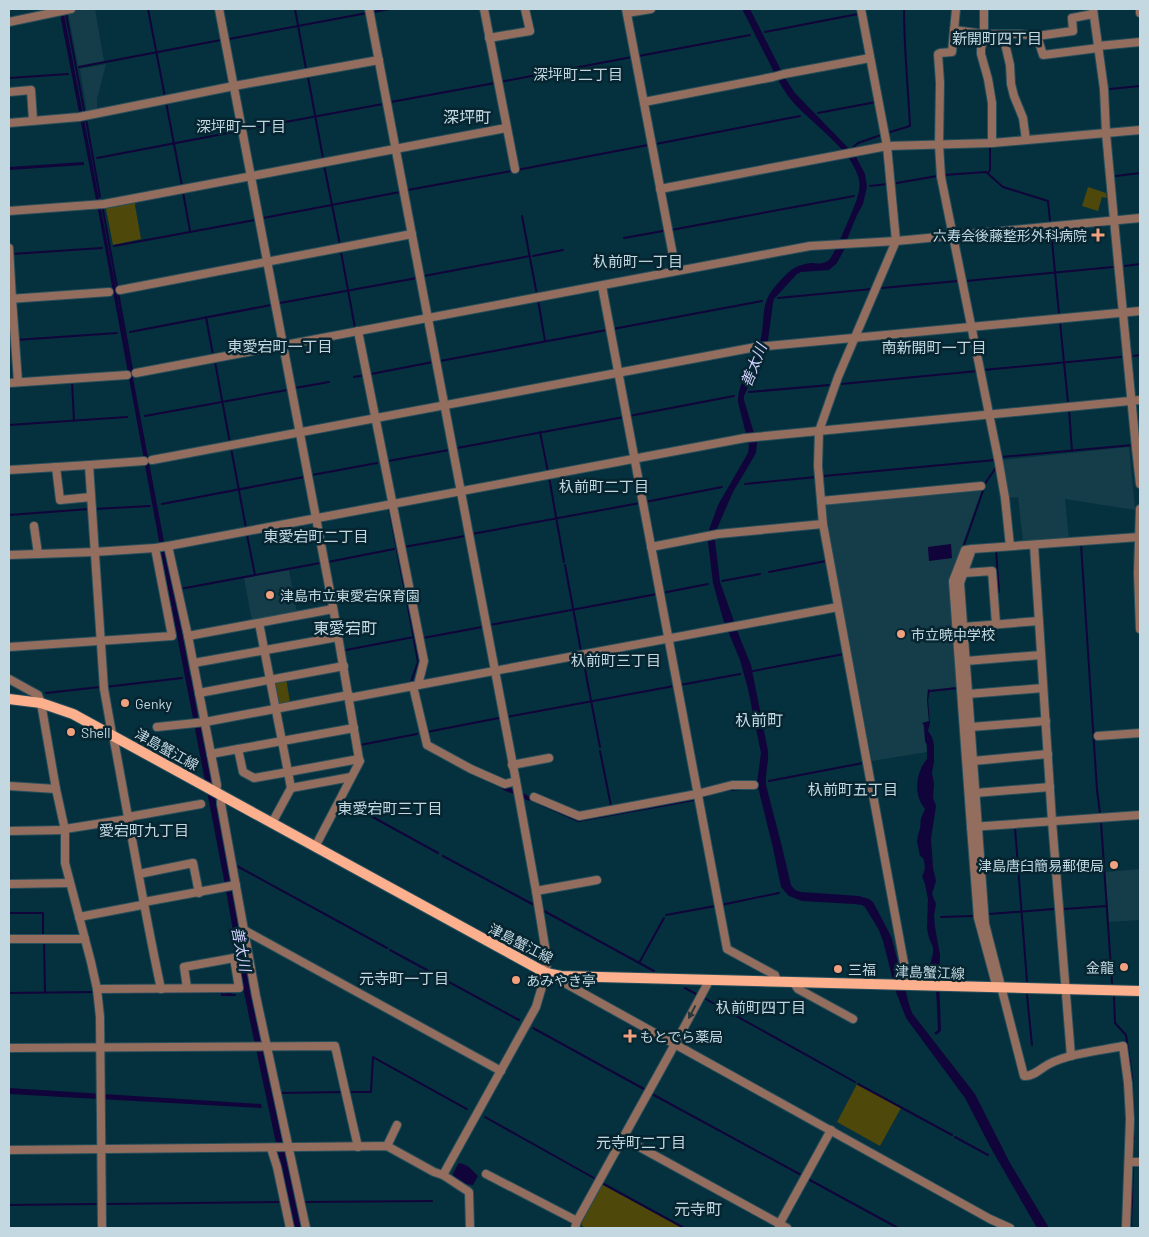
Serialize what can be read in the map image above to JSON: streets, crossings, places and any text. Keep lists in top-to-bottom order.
{
  "streets": {
    "main road": ["津島蟹江線"]
  },
  "districts": [
    "新開町四丁目",
    "深坪町二丁目",
    "深坪町",
    "深坪町一丁目",
    "杁前町一丁目",
    "東愛宕町一丁目",
    "南新開町一丁目",
    "杁前町二丁目",
    "東愛宕町二丁目",
    "東愛宕町",
    "杁前町三丁目",
    "杁前町",
    "杁前町五丁目",
    "東愛宕町三丁目",
    "愛宕町九丁目",
    "元寺町一丁目",
    "杁前町四丁目",
    "元寺町二丁目",
    "元寺町"
  ],
  "water": ["善太川"],
  "places": {
    "health": ["六寿会後藤整形外科病院", "もとでら薬局"],
    "other": [
      "津島市立東愛宕保育園",
      "市立暁中学校",
      "Genky",
      "Shell",
      "津島唐臼簡易郵便局",
      "金龍",
      "三福",
      "あみやき亭"
    ]
  }
}
